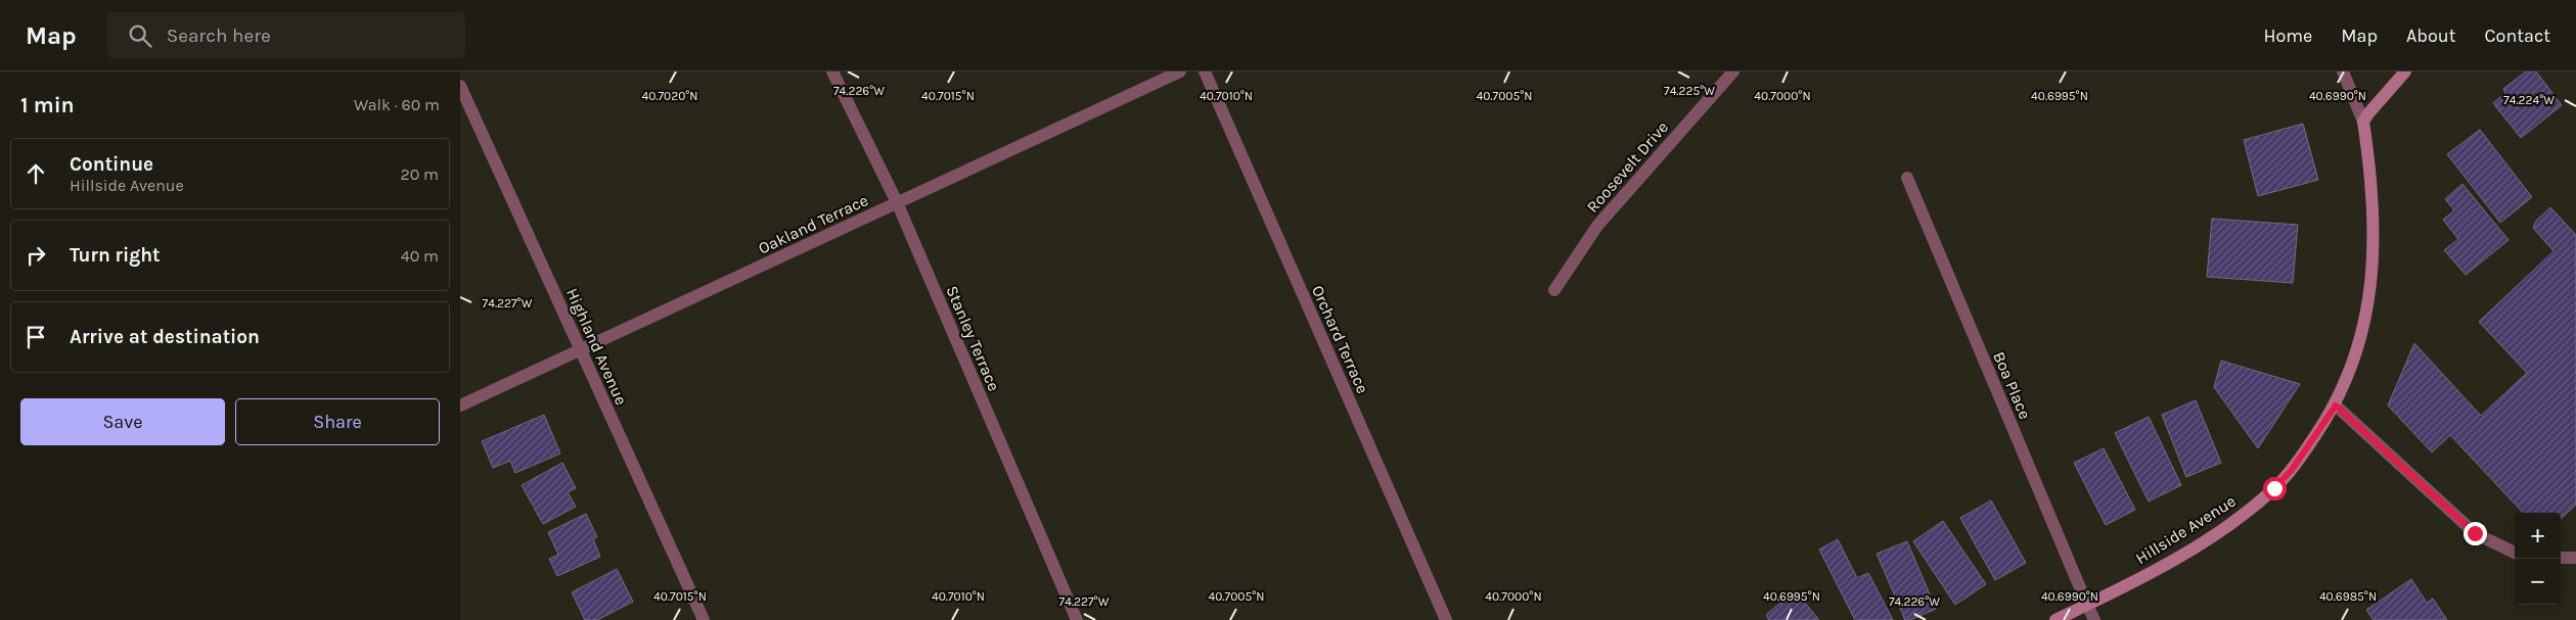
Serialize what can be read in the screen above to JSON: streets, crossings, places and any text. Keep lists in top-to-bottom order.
{
  "streets": {
    "main road": ["Hillside Avenue"],
    "street": [
      "Roosevelt Drive",
      "Oakland Terrace",
      "Stanley Terrace",
      "Orchard Terrace",
      "Highland Avenue",
      "Boa Place"
    ]
  },
  "crossings": [
    ["Oakland Terrace", "Stanley Terrace"],
    ["Oakland Terrace", "Highland Avenue"],
    ["Boa Place", "Hillside Avenue"]
  ],
  "page": {
    "header": "Map",
    "search": "Search here",
    "nav": [
      "Home",
      "Map",
      "About",
      "Contact"
    ],
    "heading": ["1 min", "Walk · 60 m"],
    "list": [
      ["Continue", "Hillside Avenue", "20 m"],
      ["Turn right", "40 m"],
      "Arrive at destination"
    ],
    "buttons": ["Save", "Share"],
    "map_buttons": ["+", "−"]
  },
  "coordinates": [
    "74.226°W",
    "74.225°W",
    "40.7020°N",
    "40.7015°N",
    "40.7010°N",
    "40.7005°N",
    "40.7000°N",
    "40.6995°N",
    "40.6990°N",
    "74.224°W",
    "74.227°W",
    "40.6985°N"
  ]
}
